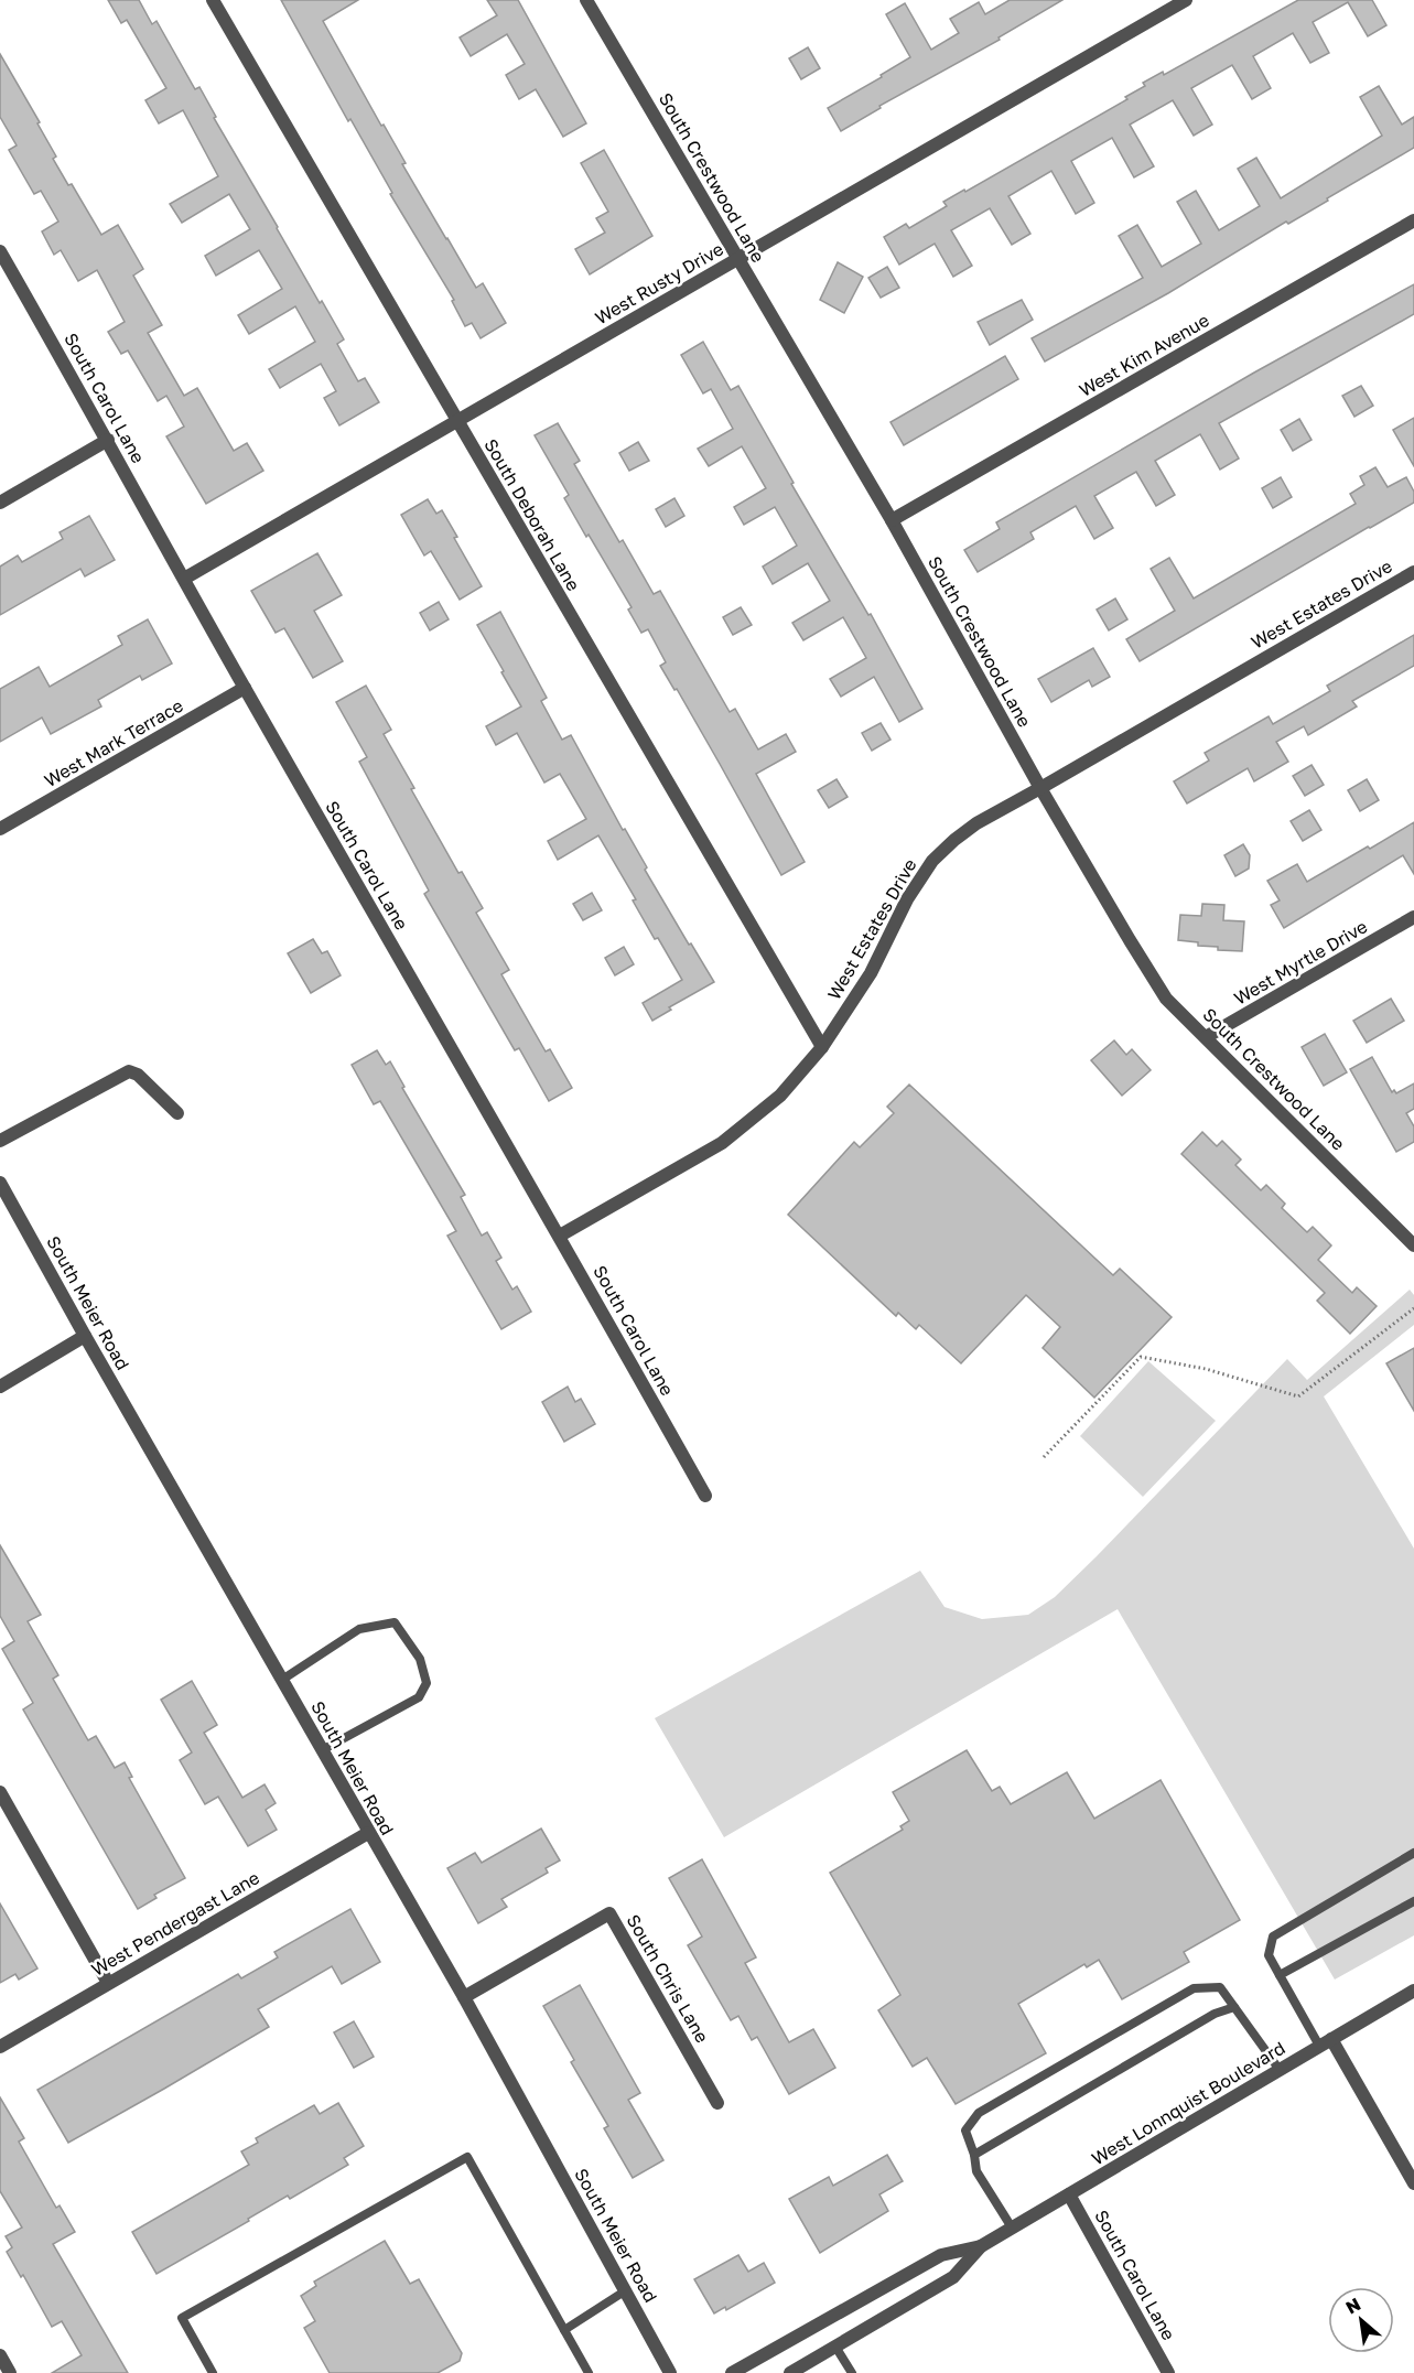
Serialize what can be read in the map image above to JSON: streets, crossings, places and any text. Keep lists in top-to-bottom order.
{
  "streets": {
    "street": [
      "South Crestwood Lane",
      "West Rusty Drive",
      "West Kim Avenue",
      "South Carol Lane",
      "South Deborah Lane",
      "West Estates Drive",
      "West Mark Terrace",
      "West Myrtle Drive",
      "South Meier Road",
      "West Pendergast Lane",
      "South Chris Lane",
      "West Lonnquist Boulevard"
    ]
  },
  "crossings": [
    ["South Crestwood Lane", "West Rusty Drive"],
    ["South Crestwood Lane", "West Kim Avenue"],
    ["South Crestwood Lane", "West Estates Drive"],
    ["South Crestwood Lane", "West Myrtle Drive"],
    ["West Rusty Drive", "South Carol Lane"],
    ["West Rusty Drive", "South Deborah Lane"],
    ["South Carol Lane", "West Estates Drive"],
    ["South Carol Lane", "West Mark Terrace"],
    ["South Carol Lane", "West Lonnquist Boulevard"],
    ["South Deborah Lane", "West Estates Drive"],
    ["South Meier Road", "West Pendergast Lane"],
    ["South Meier Road", "South Chris Lane"]
  ],
  "north": "top left"
}
